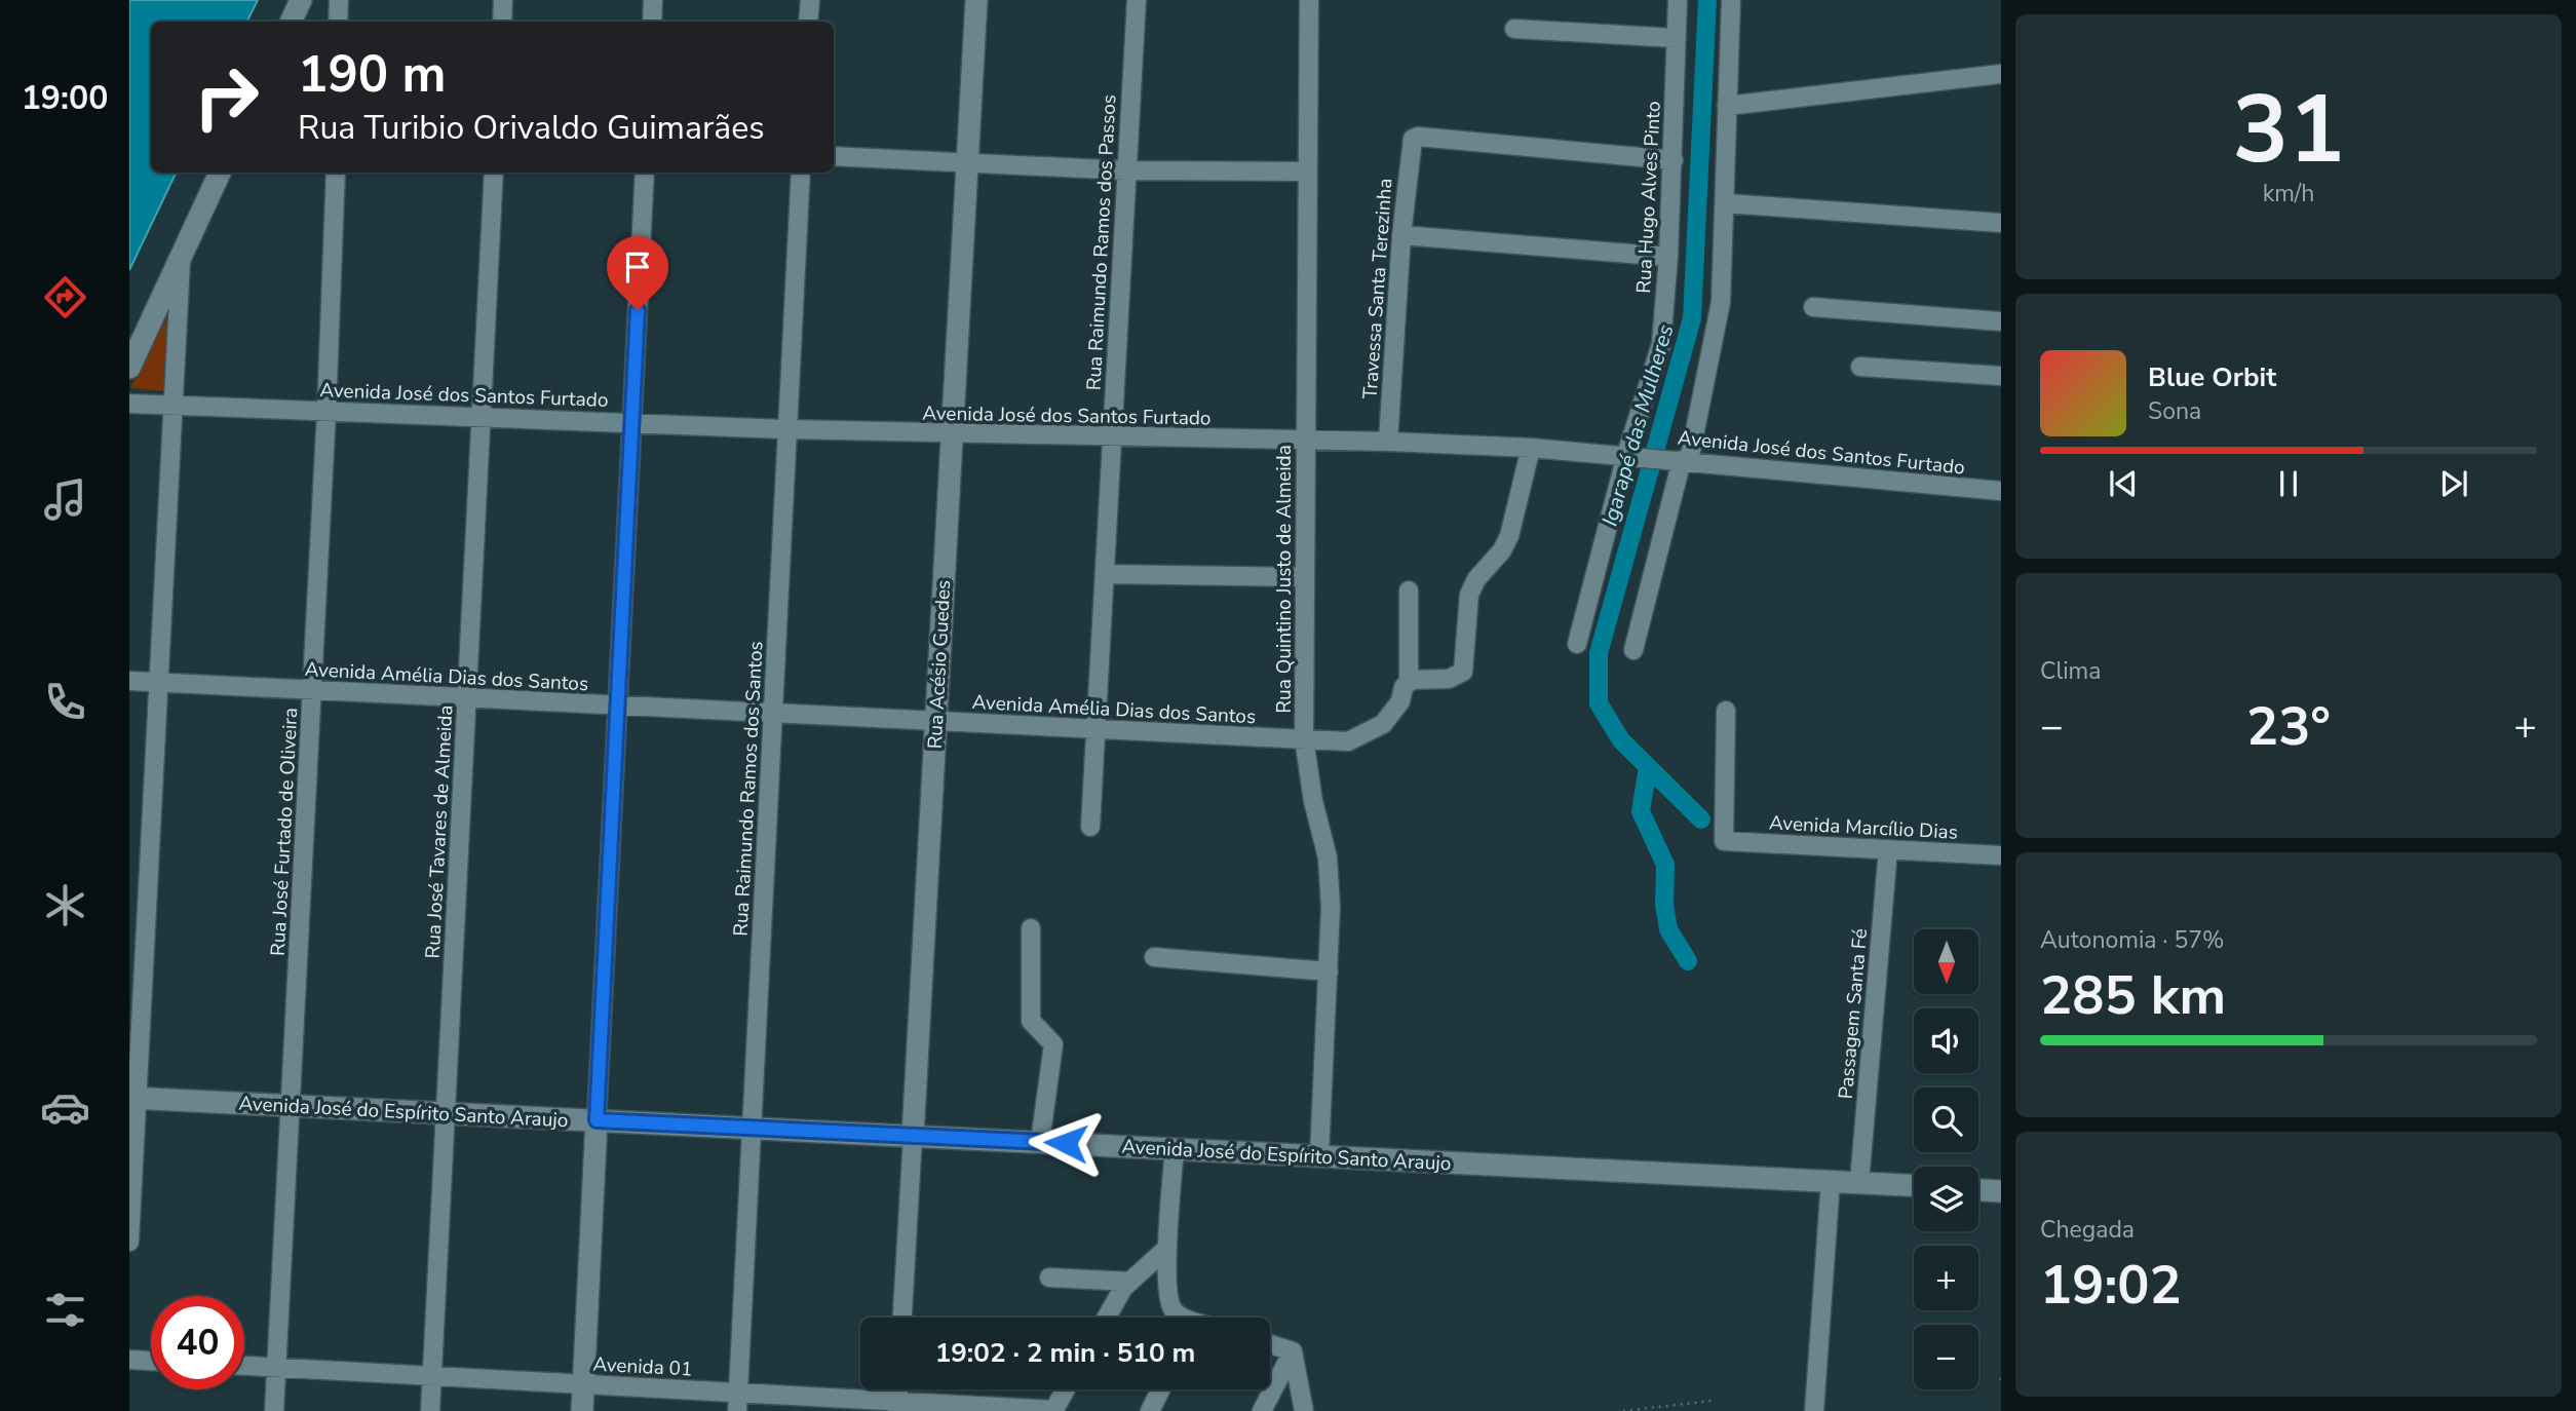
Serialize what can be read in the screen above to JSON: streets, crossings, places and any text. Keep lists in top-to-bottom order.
{
  "streets": {
    "street": [
      "Rua Hugo Alves Pinto",
      "Rua Raimundo Ramos dos Passos",
      "Travessa Santa Terezinha",
      "Avenida José dos Santos Furtado",
      "Rua Quintino Justo de Almeida",
      "Rua Acésio Guedes",
      "Avenida Amélia Dias dos Santos",
      "Rua Raimundo Ramos dos Santos",
      "Avenida Marcílio Dias",
      "Rua José Furtado de Oliveira",
      "Rua José Tavares de Almeida",
      "Passagem Santa Fé",
      "Avenida José do Espírito Santo Araujo",
      "Avenida 01"
    ]
  },
  "crossings": [
    ["Rua Hugo Alves Pinto", "Travessa Santa Terezinha"],
    ["Rua Hugo Alves Pinto", "Avenida José dos Santos Furtado"],
    ["Rua Raimundo Ramos dos Passos", "Avenida José dos Santos Furtado"],
    ["Rua Raimundo Ramos dos Passos", "Avenida Amélia Dias dos Santos"],
    ["Travessa Santa Terezinha", "Avenida José dos Santos Furtado"],
    ["Avenida José dos Santos Furtado", "Rua Quintino Justo de Almeida"],
    ["Avenida José dos Santos Furtado", "Rua Acésio Guedes"],
    ["Avenida José dos Santos Furtado", "Rua Raimundo Ramos dos Santos"],
    ["Avenida José dos Santos Furtado", "Rua José Furtado de Oliveira"],
    ["Avenida José dos Santos Furtado", "Rua José Tavares de Almeida"],
    ["Rua Quintino Justo de Almeida", "Avenida Amélia Dias dos Santos"],
    ["Rua Quintino Justo de Almeida", "Avenida José do Espírito Santo Araujo"],
    ["Rua Acésio Guedes", "Avenida Amélia Dias dos Santos"],
    ["Rua Acésio Guedes", "Avenida José do Espírito Santo Araujo"],
    ["Avenida Amélia Dias dos Santos", "Rua Raimundo Ramos dos Santos"],
    ["Avenida Amélia Dias dos Santos", "Rua José Furtado de Oliveira"],
    ["Avenida Amélia Dias dos Santos", "Rua José Tavares de Almeida"],
    ["Rua Raimundo Ramos dos Santos", "Avenida José do Espírito Santo Araujo"],
    ["Rua Raimundo Ramos dos Santos", "Avenida 01"],
    ["Avenida Marcílio Dias", "Passagem Santa Fé"],
    ["Rua José Furtado de Oliveira", "Avenida José do Espírito Santo Araujo"],
    ["Rua José Furtado de Oliveira", "Avenida 01"],
    ["Rua José Tavares de Almeida", "Avenida José do Espírito Santo Araujo"],
    ["Rua José Tavares de Almeida", "Avenida 01"],
    ["Passagem Santa Fé", "Avenida José do Espírito Santo Araujo"]
  ],
  "water": ["Igarapé das Mulheres"],
  "north": "bottom",
  "page": {
    "tabs": "19:00",
    "tile": [
      ["31", "km/h"],
      "Clima",
      ["Autonomia · 57%", "285 km"],
      ["Chegada", "19:02"]
    ],
    "turn": ["190 m", "Rua Turibio Orivaldo Guimarães"],
    "song": ["Blue Orbit", "Sona"],
    "heat": ["−", "23°", "+"],
    "map_buttons": ["+", "−"],
    "limit": "40",
    "trip": "19:02 · 2 min · 510 m"
  }
}
